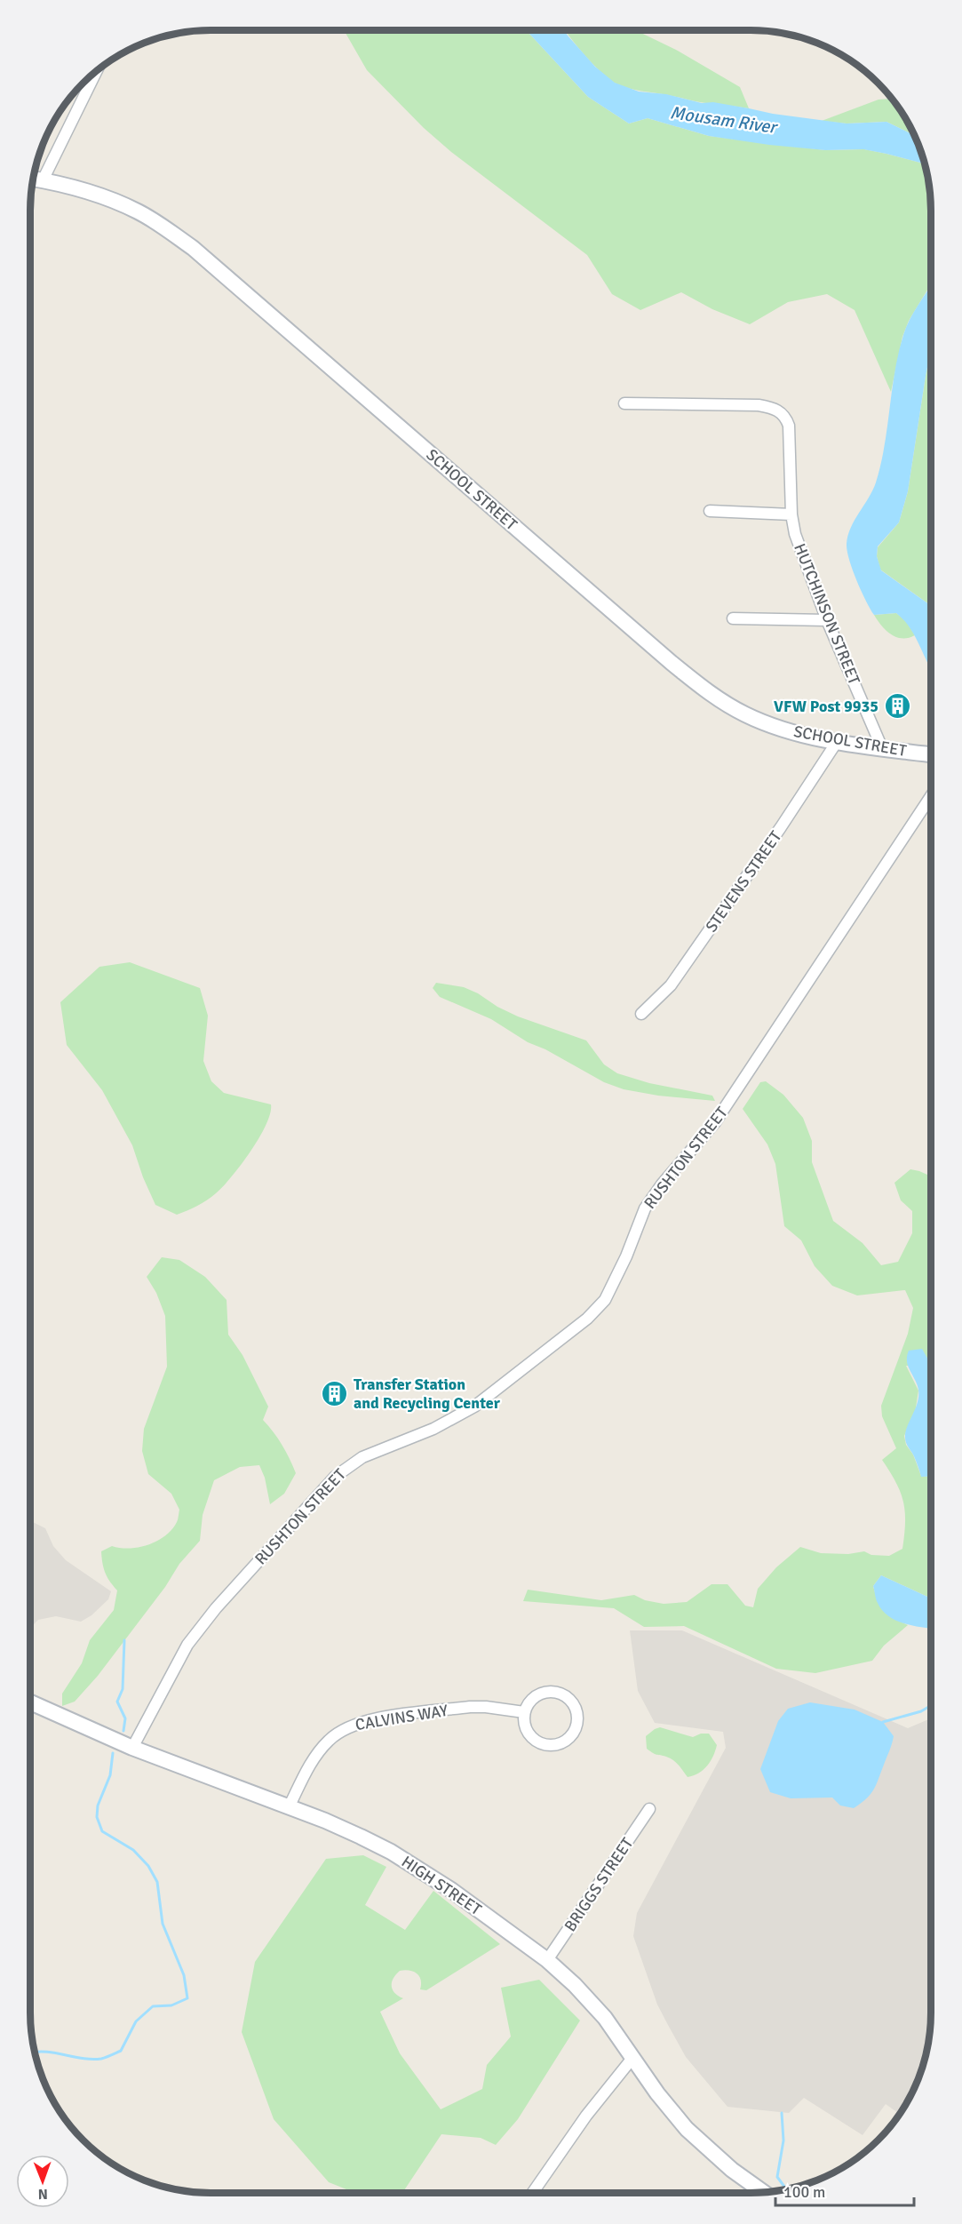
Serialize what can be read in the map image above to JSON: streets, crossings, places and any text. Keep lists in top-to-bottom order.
{
  "streets": {
    "street": [
      "SCHOOL STREET",
      "HUTCHINSON STREET",
      "STEVENS STREET",
      "RUSHTON STREET",
      "CALVINS WAY",
      "BRIGGS STREET",
      "HIGH STREET"
    ]
  },
  "crossings": [
    ["SCHOOL STREET", "HUTCHINSON STREET"],
    ["SCHOOL STREET", "STEVENS STREET"],
    ["RUSHTON STREET", "HIGH STREET"],
    ["CALVINS WAY", "HIGH STREET"],
    ["BRIGGS STREET", "HIGH STREET"]
  ],
  "water": ["Mousam River"],
  "places": {
    "building": ["VFW Post 9935", "Transfer Station and Recycling Center"]
  },
  "scale_bar": "100 m",
  "north": "bottom"
}
